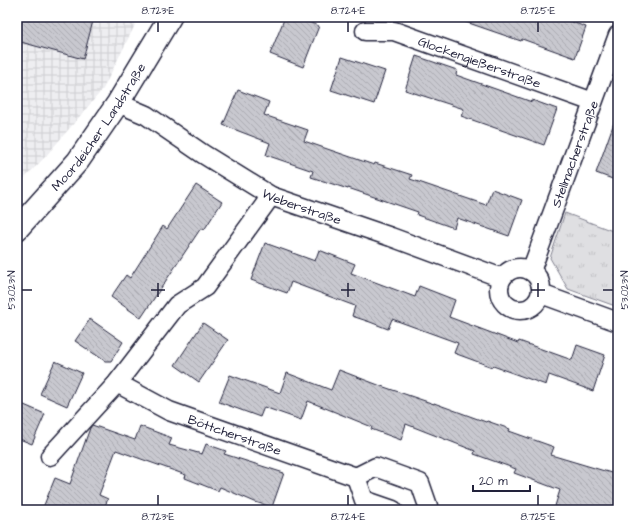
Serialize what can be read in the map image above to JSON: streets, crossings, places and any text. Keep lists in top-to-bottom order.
{
  "streets": {
    "main road": ["Moordeicher Landstraße"],
    "street": [
      "Glockengießerstraße",
      "Stellmacherstraße",
      "Weberstraße",
      "Böttcherstraße"
    ]
  },
  "crossings": [
    ["Glockengießerstraße", "Stellmacherstraße"],
    ["Moordeicher Landstraße", "Weberstraße"],
    ["Stellmacherstraße", "Weberstraße"]
  ],
  "scale_bar": "20 m",
  "coordinates": [
    "8.723°E",
    "8.724°E",
    "8.725°E",
    "53.023°N"
  ]
}
